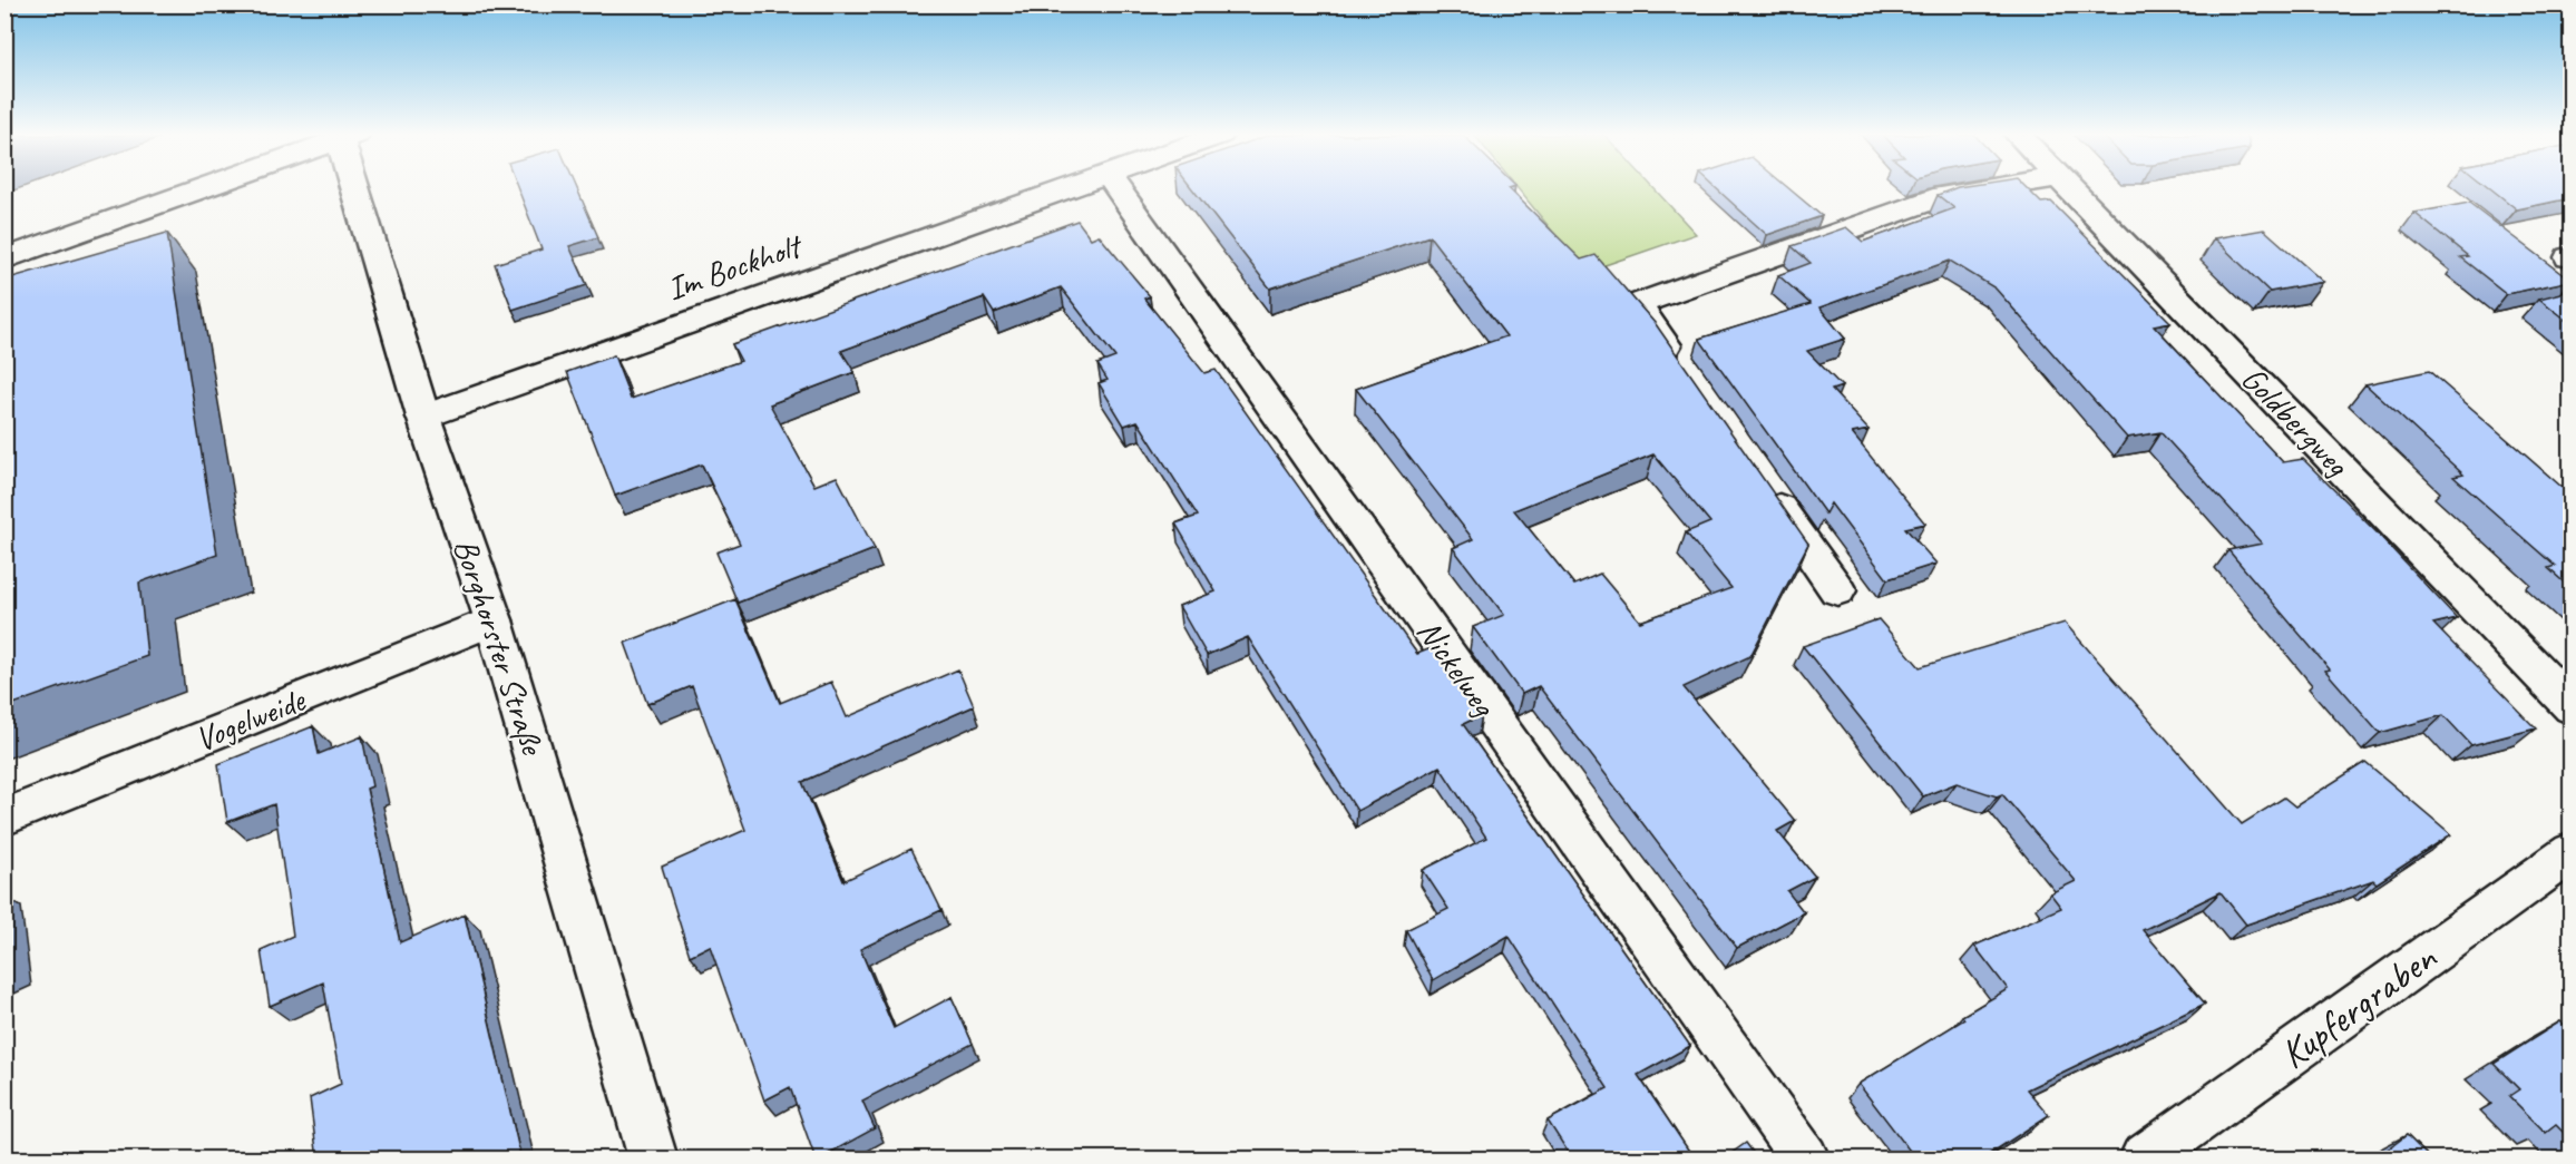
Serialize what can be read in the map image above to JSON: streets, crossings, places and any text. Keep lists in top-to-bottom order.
{
  "streets": {
    "street": [
      "Im Bockholt",
      "Goldbergweg",
      "Borghorster Straße",
      "Nickelweg",
      "Vogelweide",
      "Kupfergraben"
    ]
  },
  "crossings": [
    ["Im Bockholt", "Borghorster Straße"],
    ["Borghorster Straße", "Vogelweide"]
  ]
}
